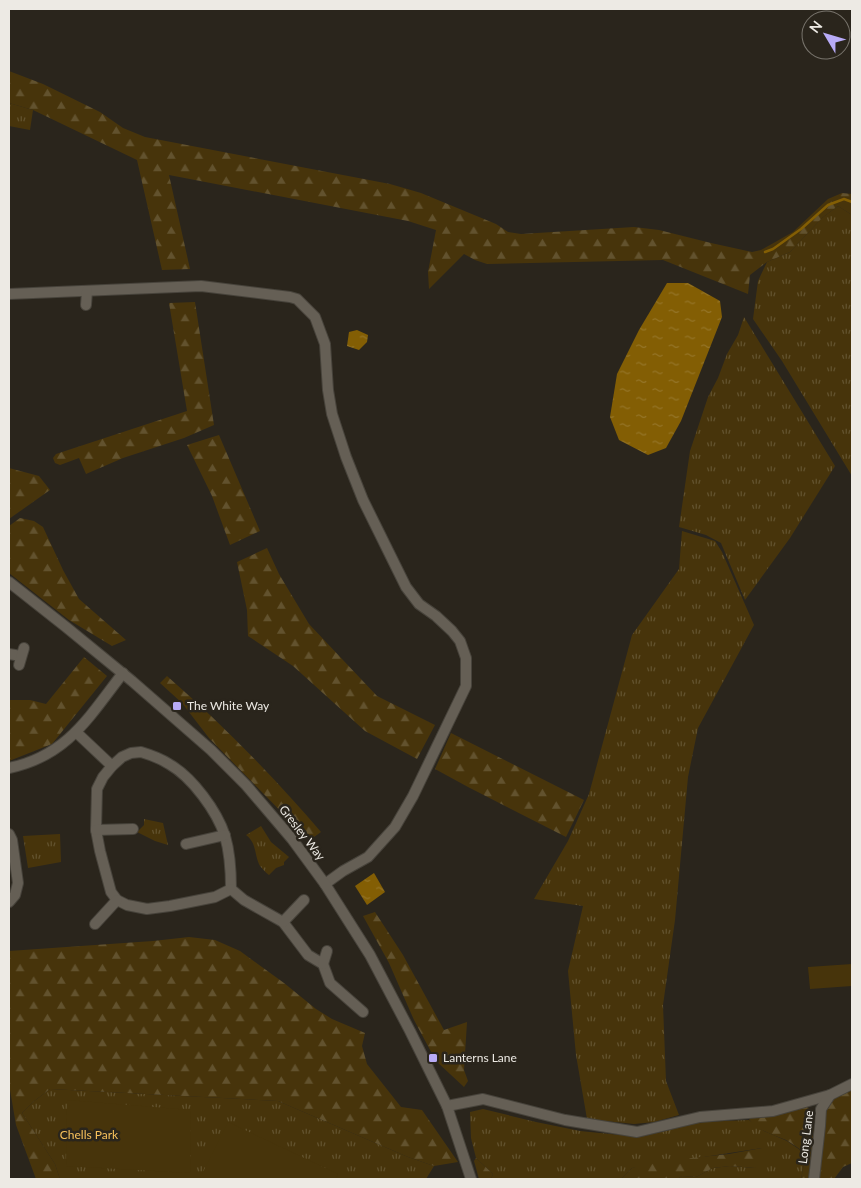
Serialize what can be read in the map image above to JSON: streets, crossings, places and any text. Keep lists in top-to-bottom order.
{
  "streets": {
    "street": ["Gresley Way", "Long Lane"]
  },
  "parks": ["Chells Park"],
  "places": {
    "transit": ["The White Way", "Lanterns Lane"]
  },
  "north": "top left"
}
